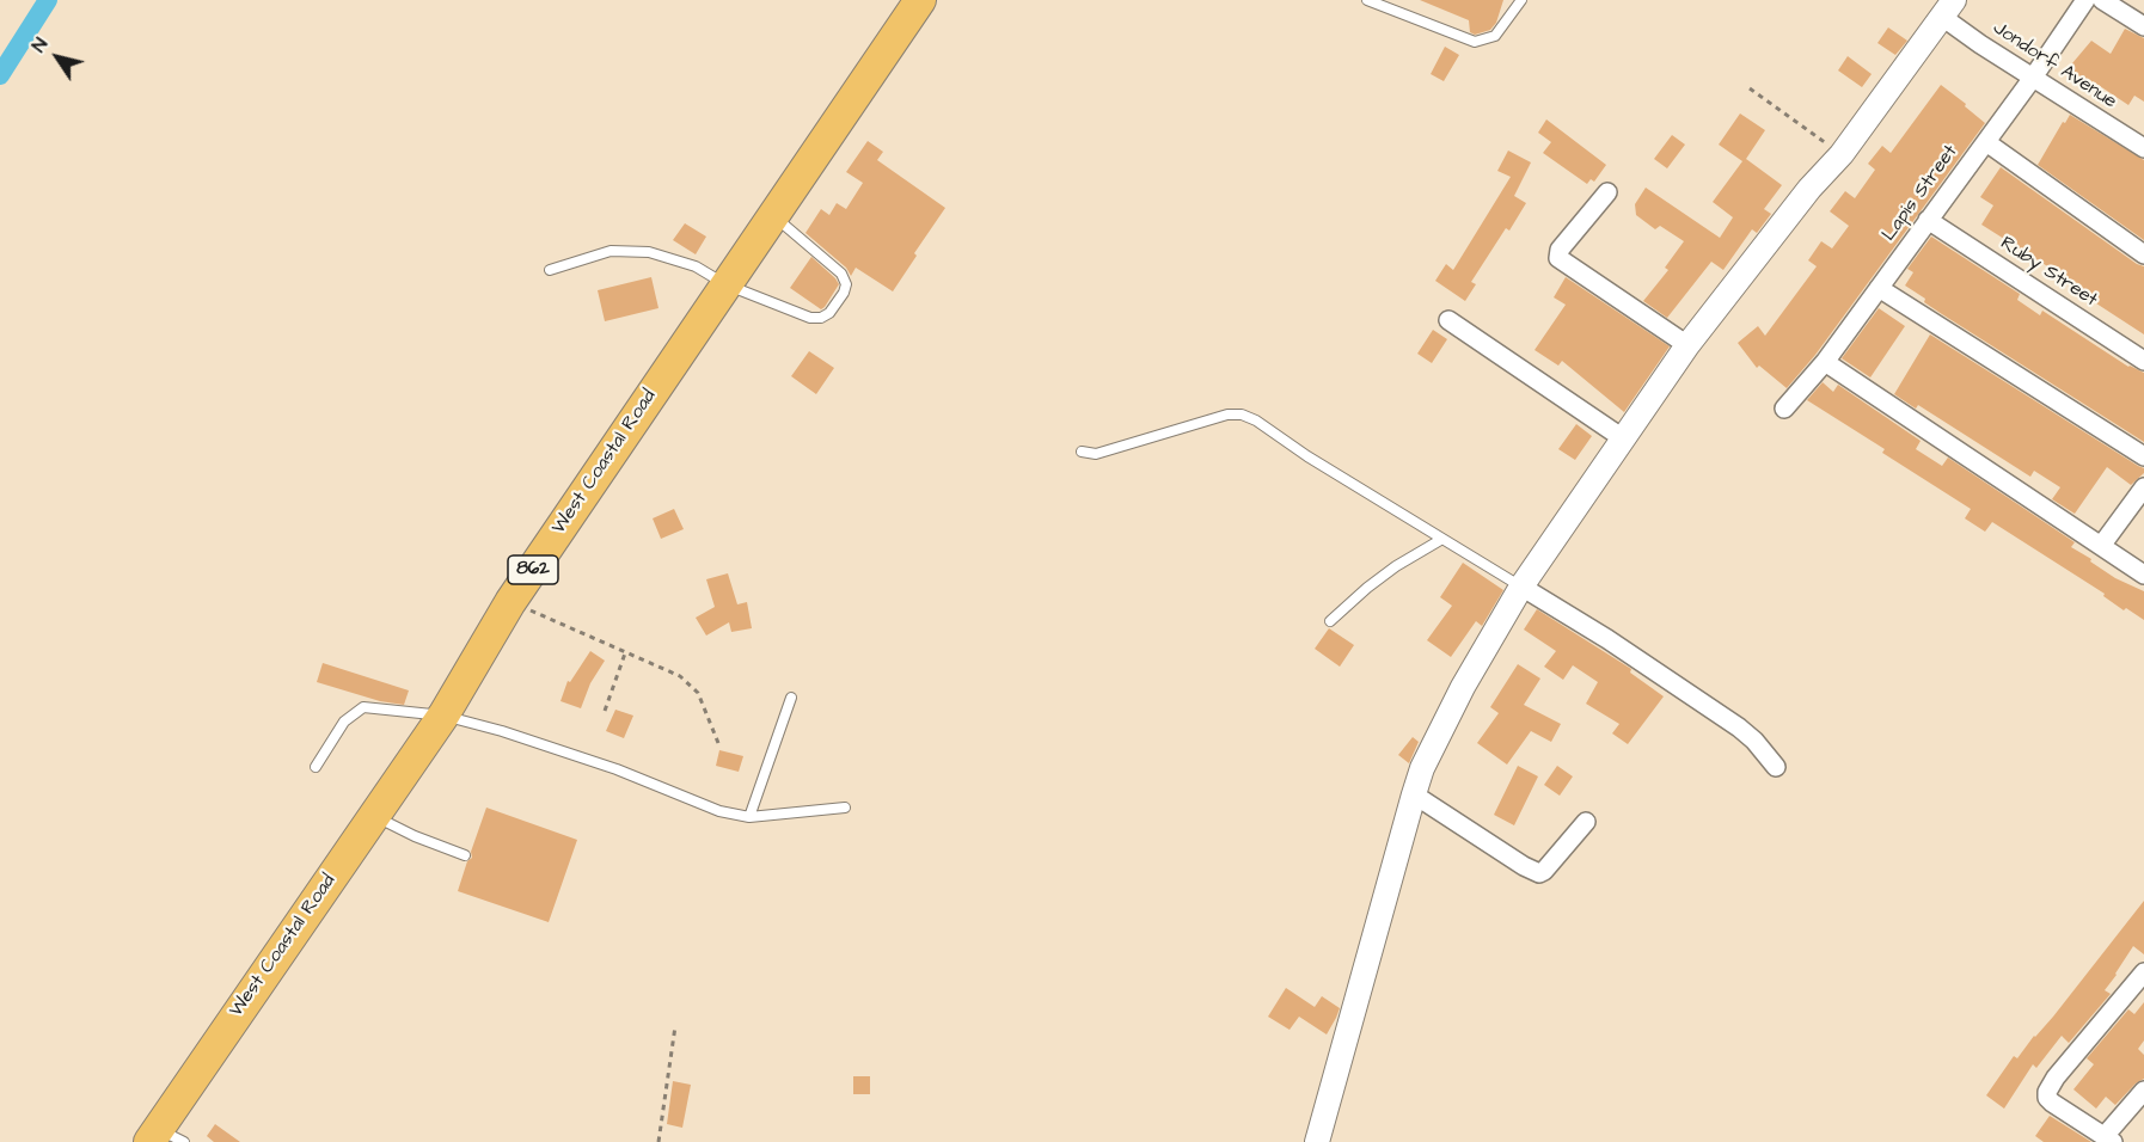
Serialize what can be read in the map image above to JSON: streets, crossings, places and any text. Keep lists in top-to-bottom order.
{
  "streets": {
    "main road": ["West Coastal Road", "862"],
    "street": ["Jondorf Avenue", "Lapis Street", "Ruby Street"]
  },
  "crossings": [
    ["Jondorf Avenue", "Lapis Street"],
    ["Lapis Street", "Ruby Street"]
  ],
  "north": "top left"
}
